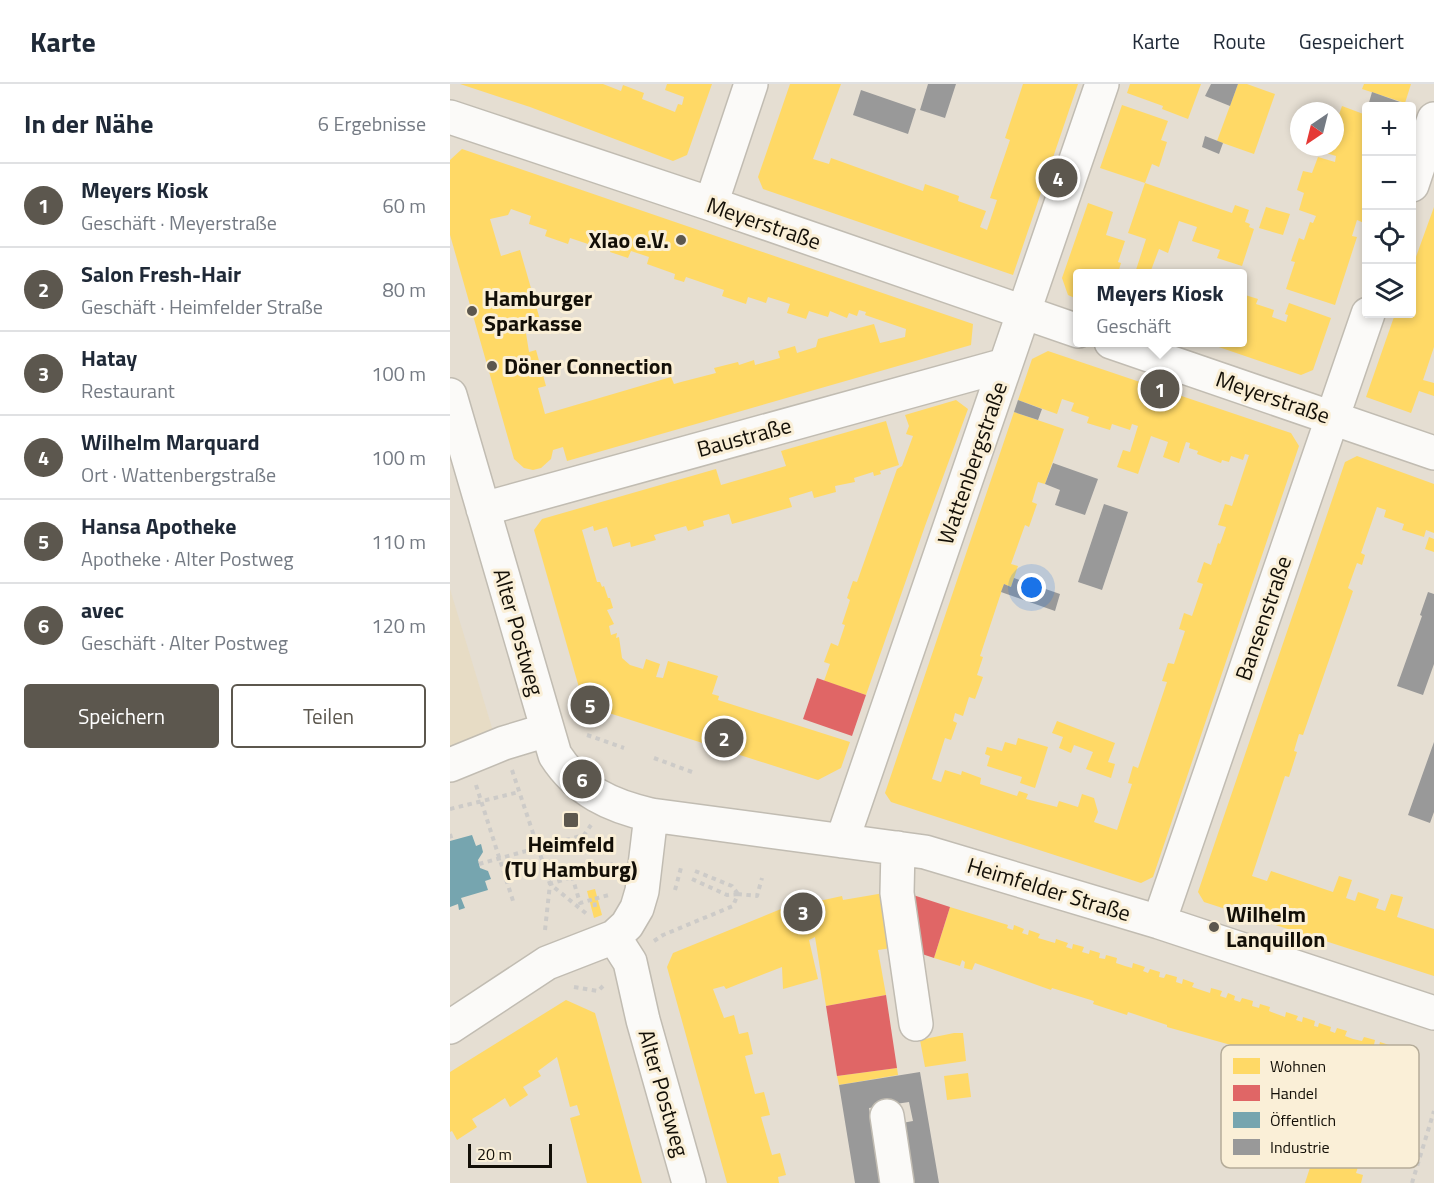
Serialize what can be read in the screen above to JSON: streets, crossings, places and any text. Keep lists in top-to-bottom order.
{
  "streets": {
    "street": [
      "Meyerstraße",
      "Baustraße",
      "Wattenbergstraße",
      "Bansenstraße",
      "Alter Postweg",
      "Heimfelder Straße"
    ]
  },
  "crossings": [
    ["Meyerstraße", "Wattenbergstraße"],
    ["Meyerstraße", "Bansenstraße"],
    ["Baustraße", "Wattenbergstraße"],
    ["Baustraße", "Alter Postweg"],
    ["Wattenbergstraße", "Heimfelder Straße"],
    ["Bansenstraße", "Heimfelder Straße"],
    ["Alter Postweg", "Heimfelder Straße"]
  ],
  "places": {
    "other": [
      "Xlao e.V.",
      "Hamburger Sparkasse",
      "Döner Connection",
      "Wilhelm Lanquillon"
    ],
    "transit": ["Heimfeld (TU Hamburg)"]
  },
  "legend": [
    "Wohnen",
    "Handel",
    "Öffentlich",
    "Industrie"
  ],
  "scale_bar": "20 m",
  "north": "bottom left",
  "page": {
    "header": "Karte",
    "nav": ["Karte", "Route", "Gespeichert"],
    "heading": ["In der Nähe", "6 Ergebnisse"],
    "map_buttons": ["+", "−"],
    "pins": [
      "4",
      "1",
      "5",
      "2",
      "6",
      "3"
    ],
    "list": [
      {
        "mark": "1",
        "name": "Meyers Kiosk",
        "note": "Geschäft · Meyerstraße",
        "value": "60 m"
      },
      {
        "mark": "2",
        "name": "Salon Fresh-Hair",
        "note": "Geschäft · Heimfelder Straße",
        "value": "80 m"
      },
      {
        "mark": "3",
        "name": "Hatay",
        "note": "Restaurant",
        "value": "100 m"
      },
      {
        "mark": "4",
        "name": "Wilhelm Marquard",
        "note": "Ort · Wattenbergstraße",
        "value": "100 m"
      },
      {
        "mark": "5",
        "name": "Hansa Apotheke",
        "note": "Apotheke · Alter Postweg",
        "value": "110 m"
      },
      {
        "mark": "6",
        "name": "avec",
        "note": "Geschäft · Alter Postweg",
        "value": "120 m"
      }
    ],
    "popup": ["Meyers Kiosk", "Geschäft"],
    "buttons": ["Speichern", "Teilen"],
    "scale": "20 m"
  }
}
